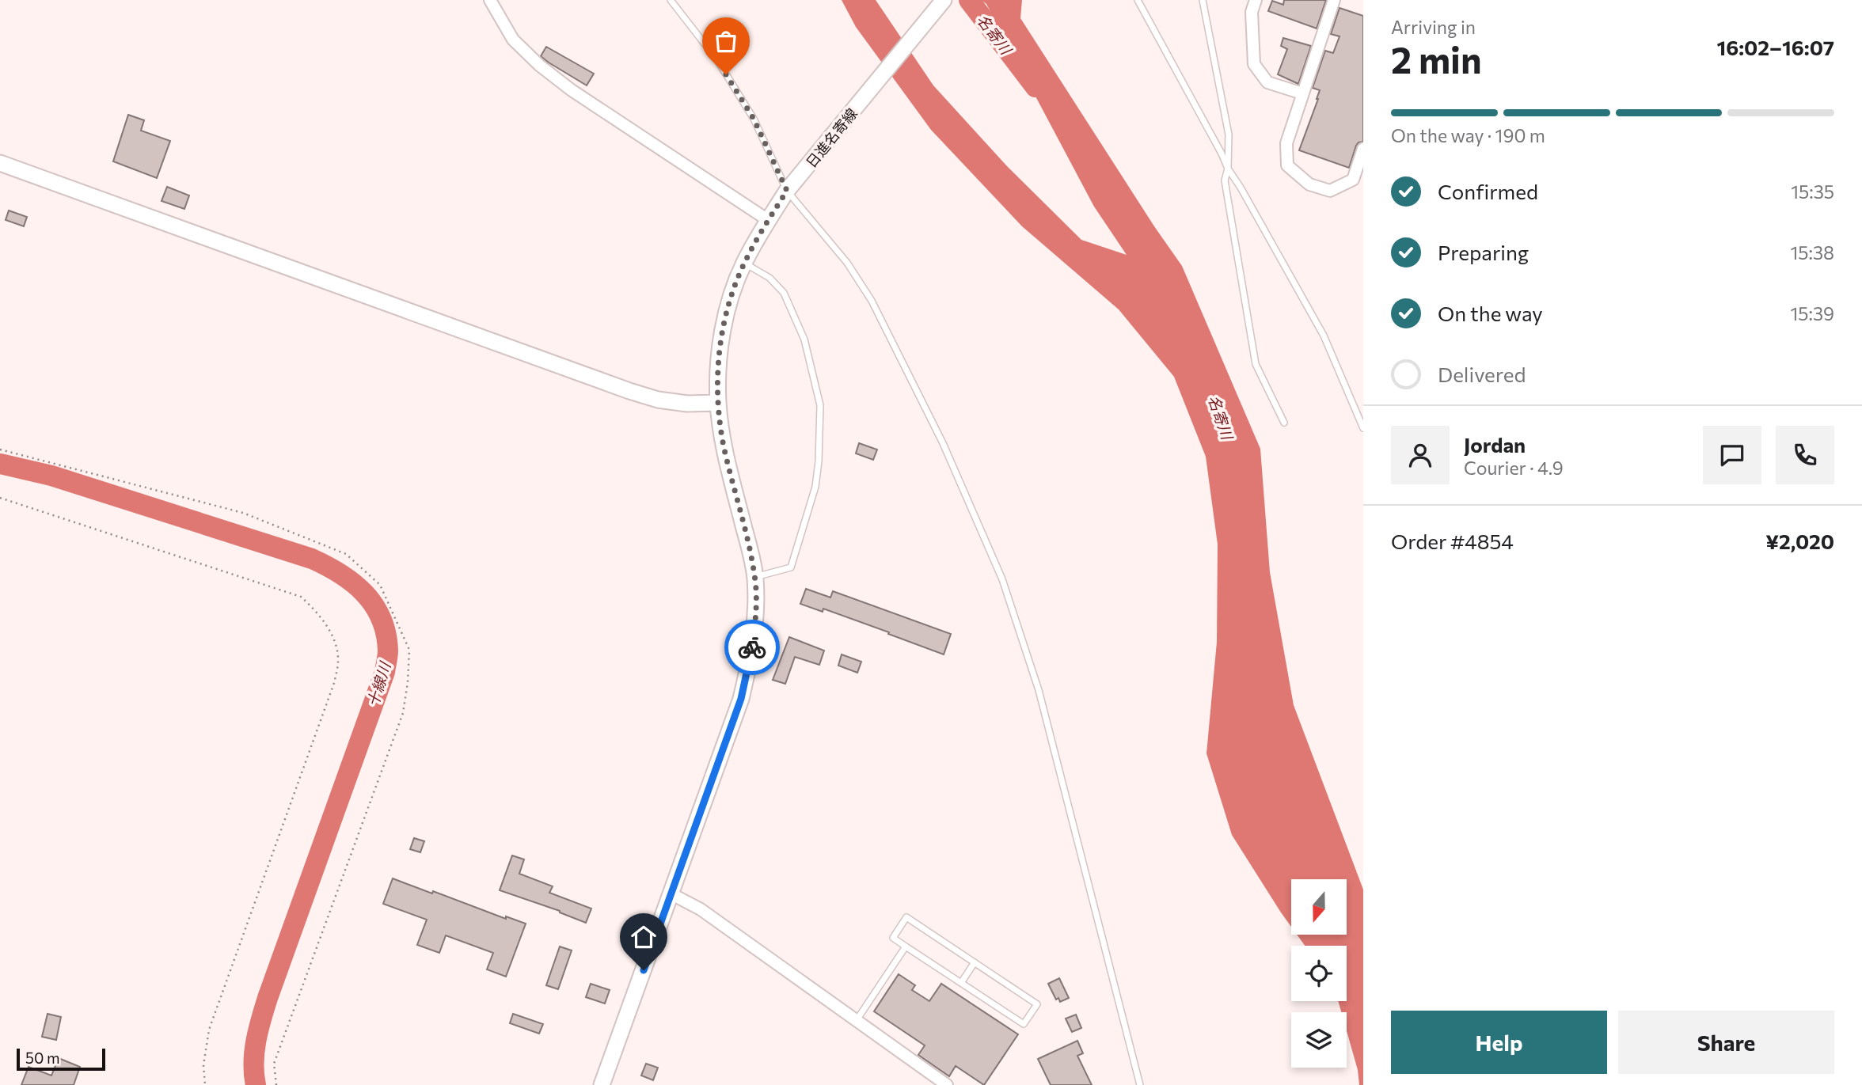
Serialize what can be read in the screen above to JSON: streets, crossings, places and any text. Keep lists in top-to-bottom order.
{
  "streets": {
    "main road": ["日進名寄線"]
  },
  "water": ["名寄川", "十線川"],
  "scale_bar": "50 m",
  "north": "bottom",
  "page": {
    "heading": ["2 min", "Arriving in", "16:02–16:07"],
    "panel": [
      "Jordan",
      "Courier · 4.9",
      "Order #4854",
      "¥2,020"
    ],
    "bar": "On the way · 190 m",
    "list": [
      ["Confirmed", "15:35"],
      ["Preparing", "15:38"],
      ["On the way", "15:39"],
      "Delivered"
    ],
    "buttons": ["Help", "Share"],
    "scale": "50 m"
  }
}
